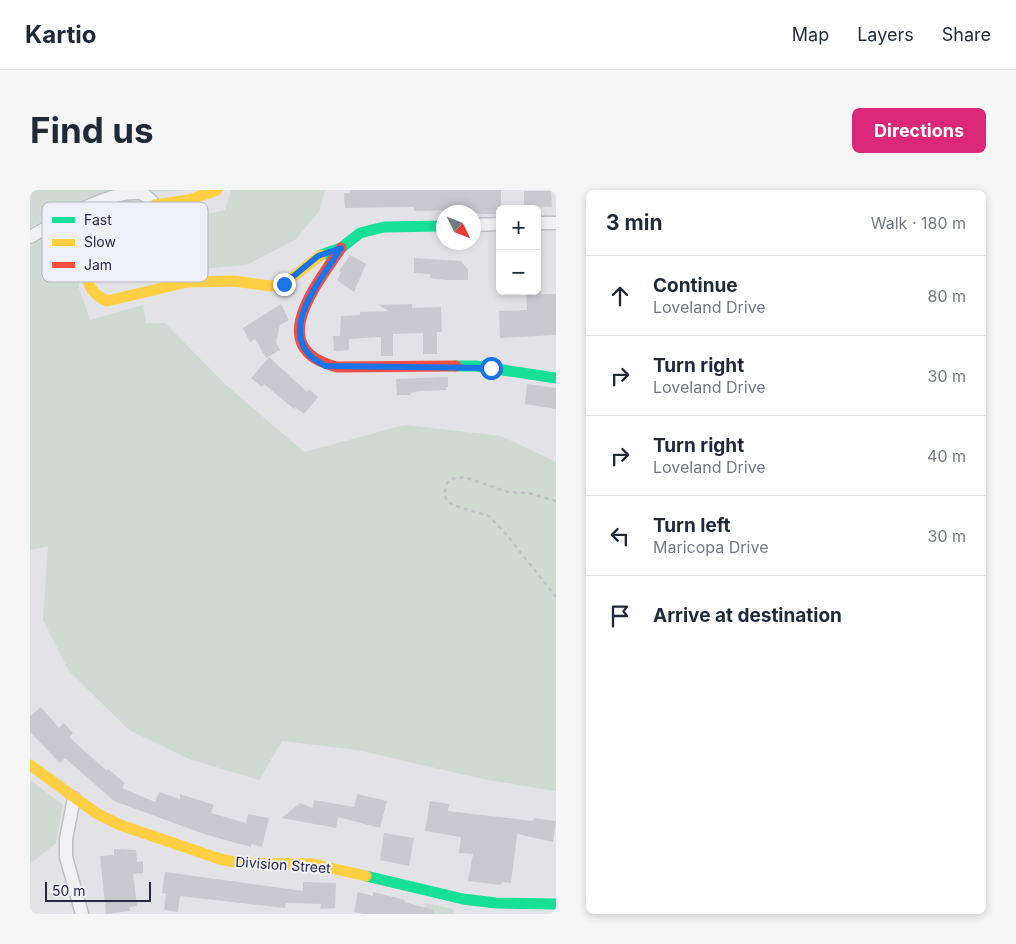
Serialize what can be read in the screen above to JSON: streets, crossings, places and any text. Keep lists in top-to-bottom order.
{
  "streets": {
    "street": ["Division Street"]
  },
  "legend": ["Fast", "Slow", "Jam"],
  "scale_bar": "50 m",
  "north": "bottom right",
  "page": {
    "header": "Kartio",
    "nav": ["Map", "Layers", "Share"],
    "buttons": "Directions",
    "title": "Find us",
    "heading": ["3 min", "Walk · 180 m"],
    "map_buttons": ["+", "−"],
    "list": [
      ["Continue", "Loveland Drive", "80 m"],
      ["Turn right", "Loveland Drive", "30 m"],
      ["Turn right", "Loveland Drive", "40 m"],
      ["Turn left", "Maricopa Drive", "30 m"],
      "Arrive at destination"
    ],
    "scale": "50 m"
  }
}
